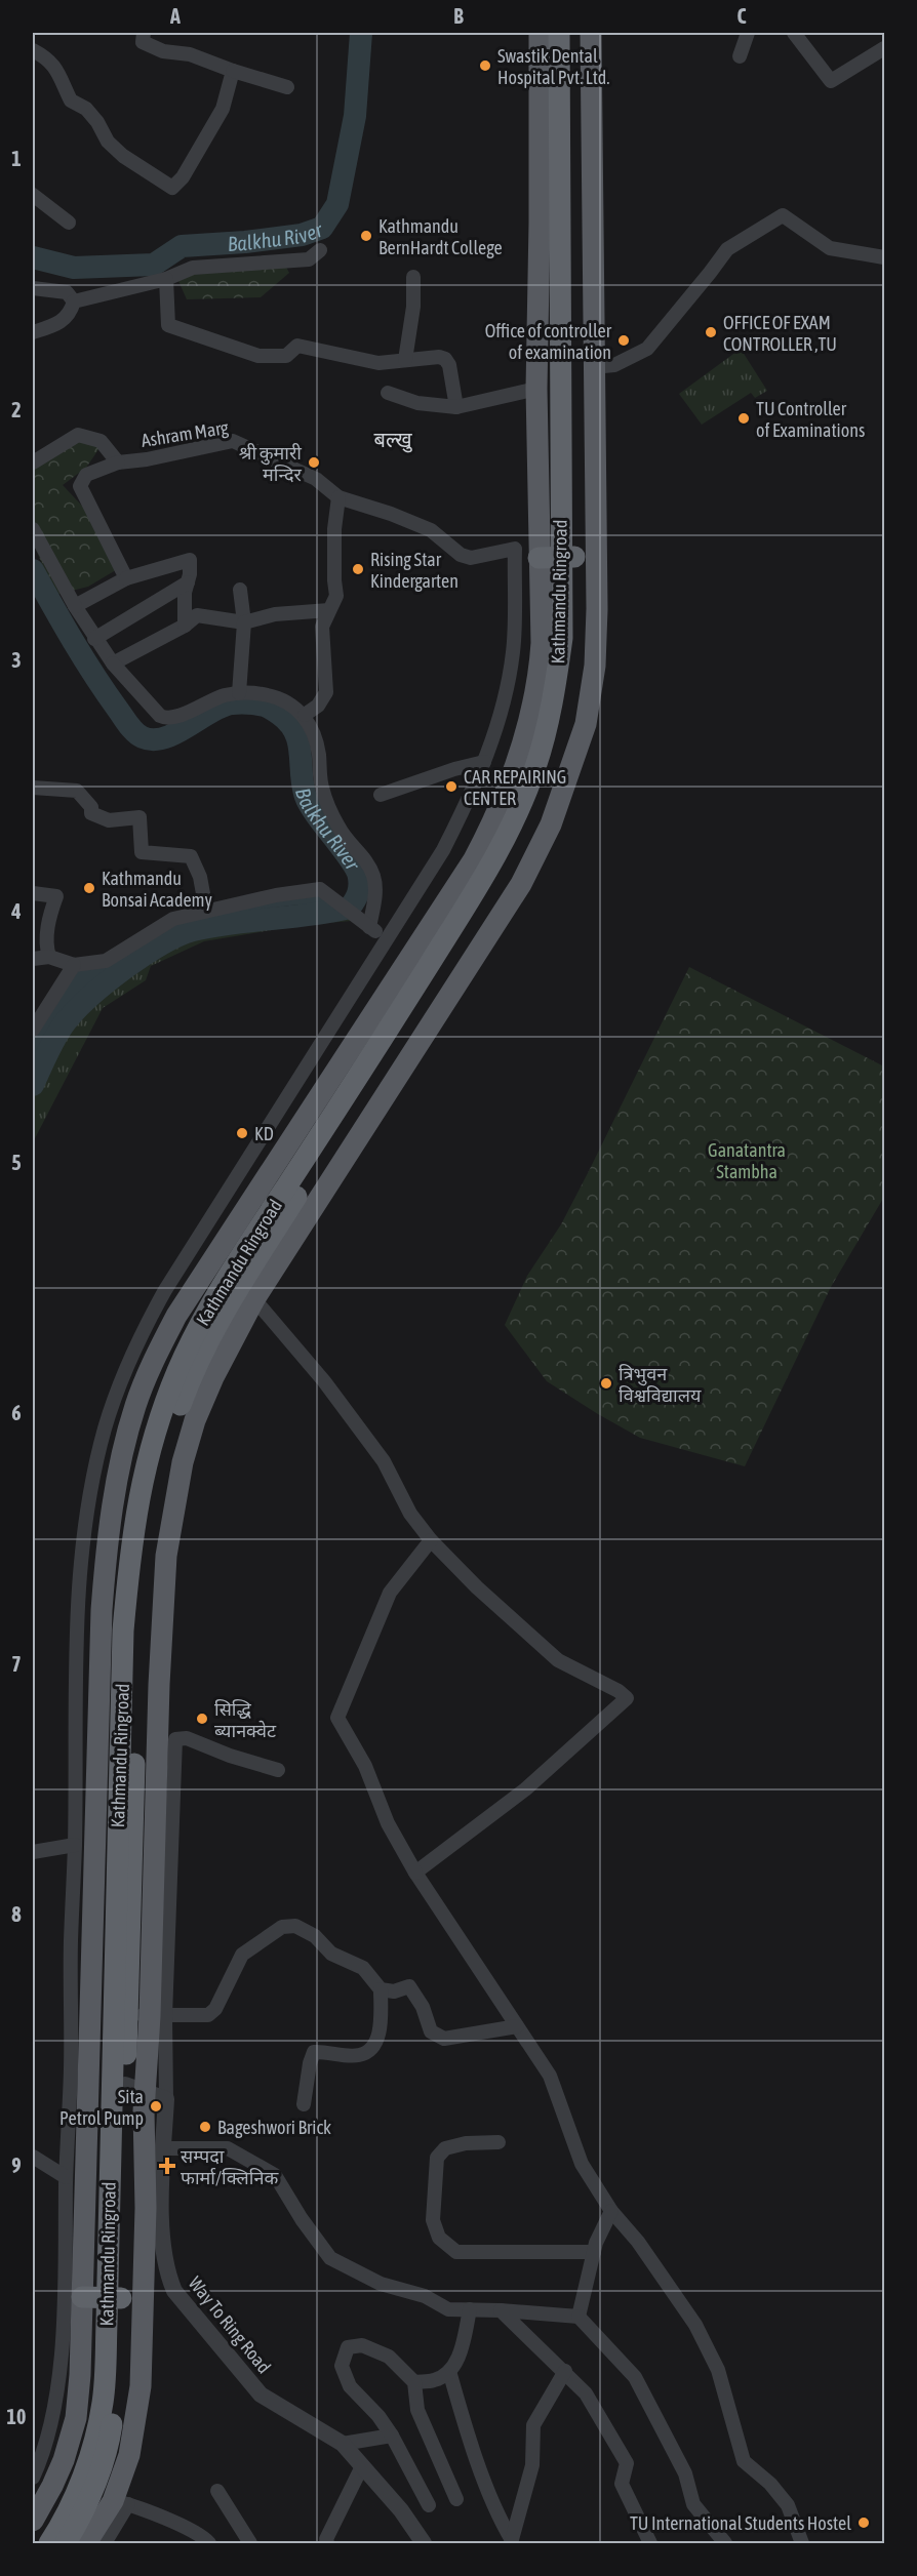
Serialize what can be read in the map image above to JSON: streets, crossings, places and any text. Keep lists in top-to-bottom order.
{
  "streets": {
    "highway": ["Kathmandu Ringroad"],
    "street": ["Ashram Marg", "Way To Ring Road"]
  },
  "districts": ["बल्खु"],
  "water": ["Balkhu River"],
  "parks": ["Ganatantra Stambha"],
  "places": {
    "other": [
      "Swastik Dental Hospital Pvt. Ltd.",
      "Kathmandu BernHardt College",
      "OFFICE OF EXAM CONTROLLER ,TU",
      "Office of controller of examination",
      "TU Controller of Examinations",
      "श्री कुमारी मन्दिर",
      "Rising Star Kindergarten",
      "CAR REPAIRING CENTER",
      "Kathmandu Bonsai Academy",
      "KD",
      "त्रिभुवन विश्वविद्यालय",
      "सिद्धि ब्यानक्वेट",
      "Sita Petrol Pump",
      "Bageshwori Brick",
      "TU International Students Hostel"
    ],
    "health": ["सम्पदा फार्मा/क्लिनिक"]
  },
  "grid": {
    "columns": ["A", "B", "C"],
    "rows": [
      "1",
      "2",
      "3",
      "4",
      "5",
      "6",
      "7",
      "8",
      "9",
      "10"
    ]
  }
}
